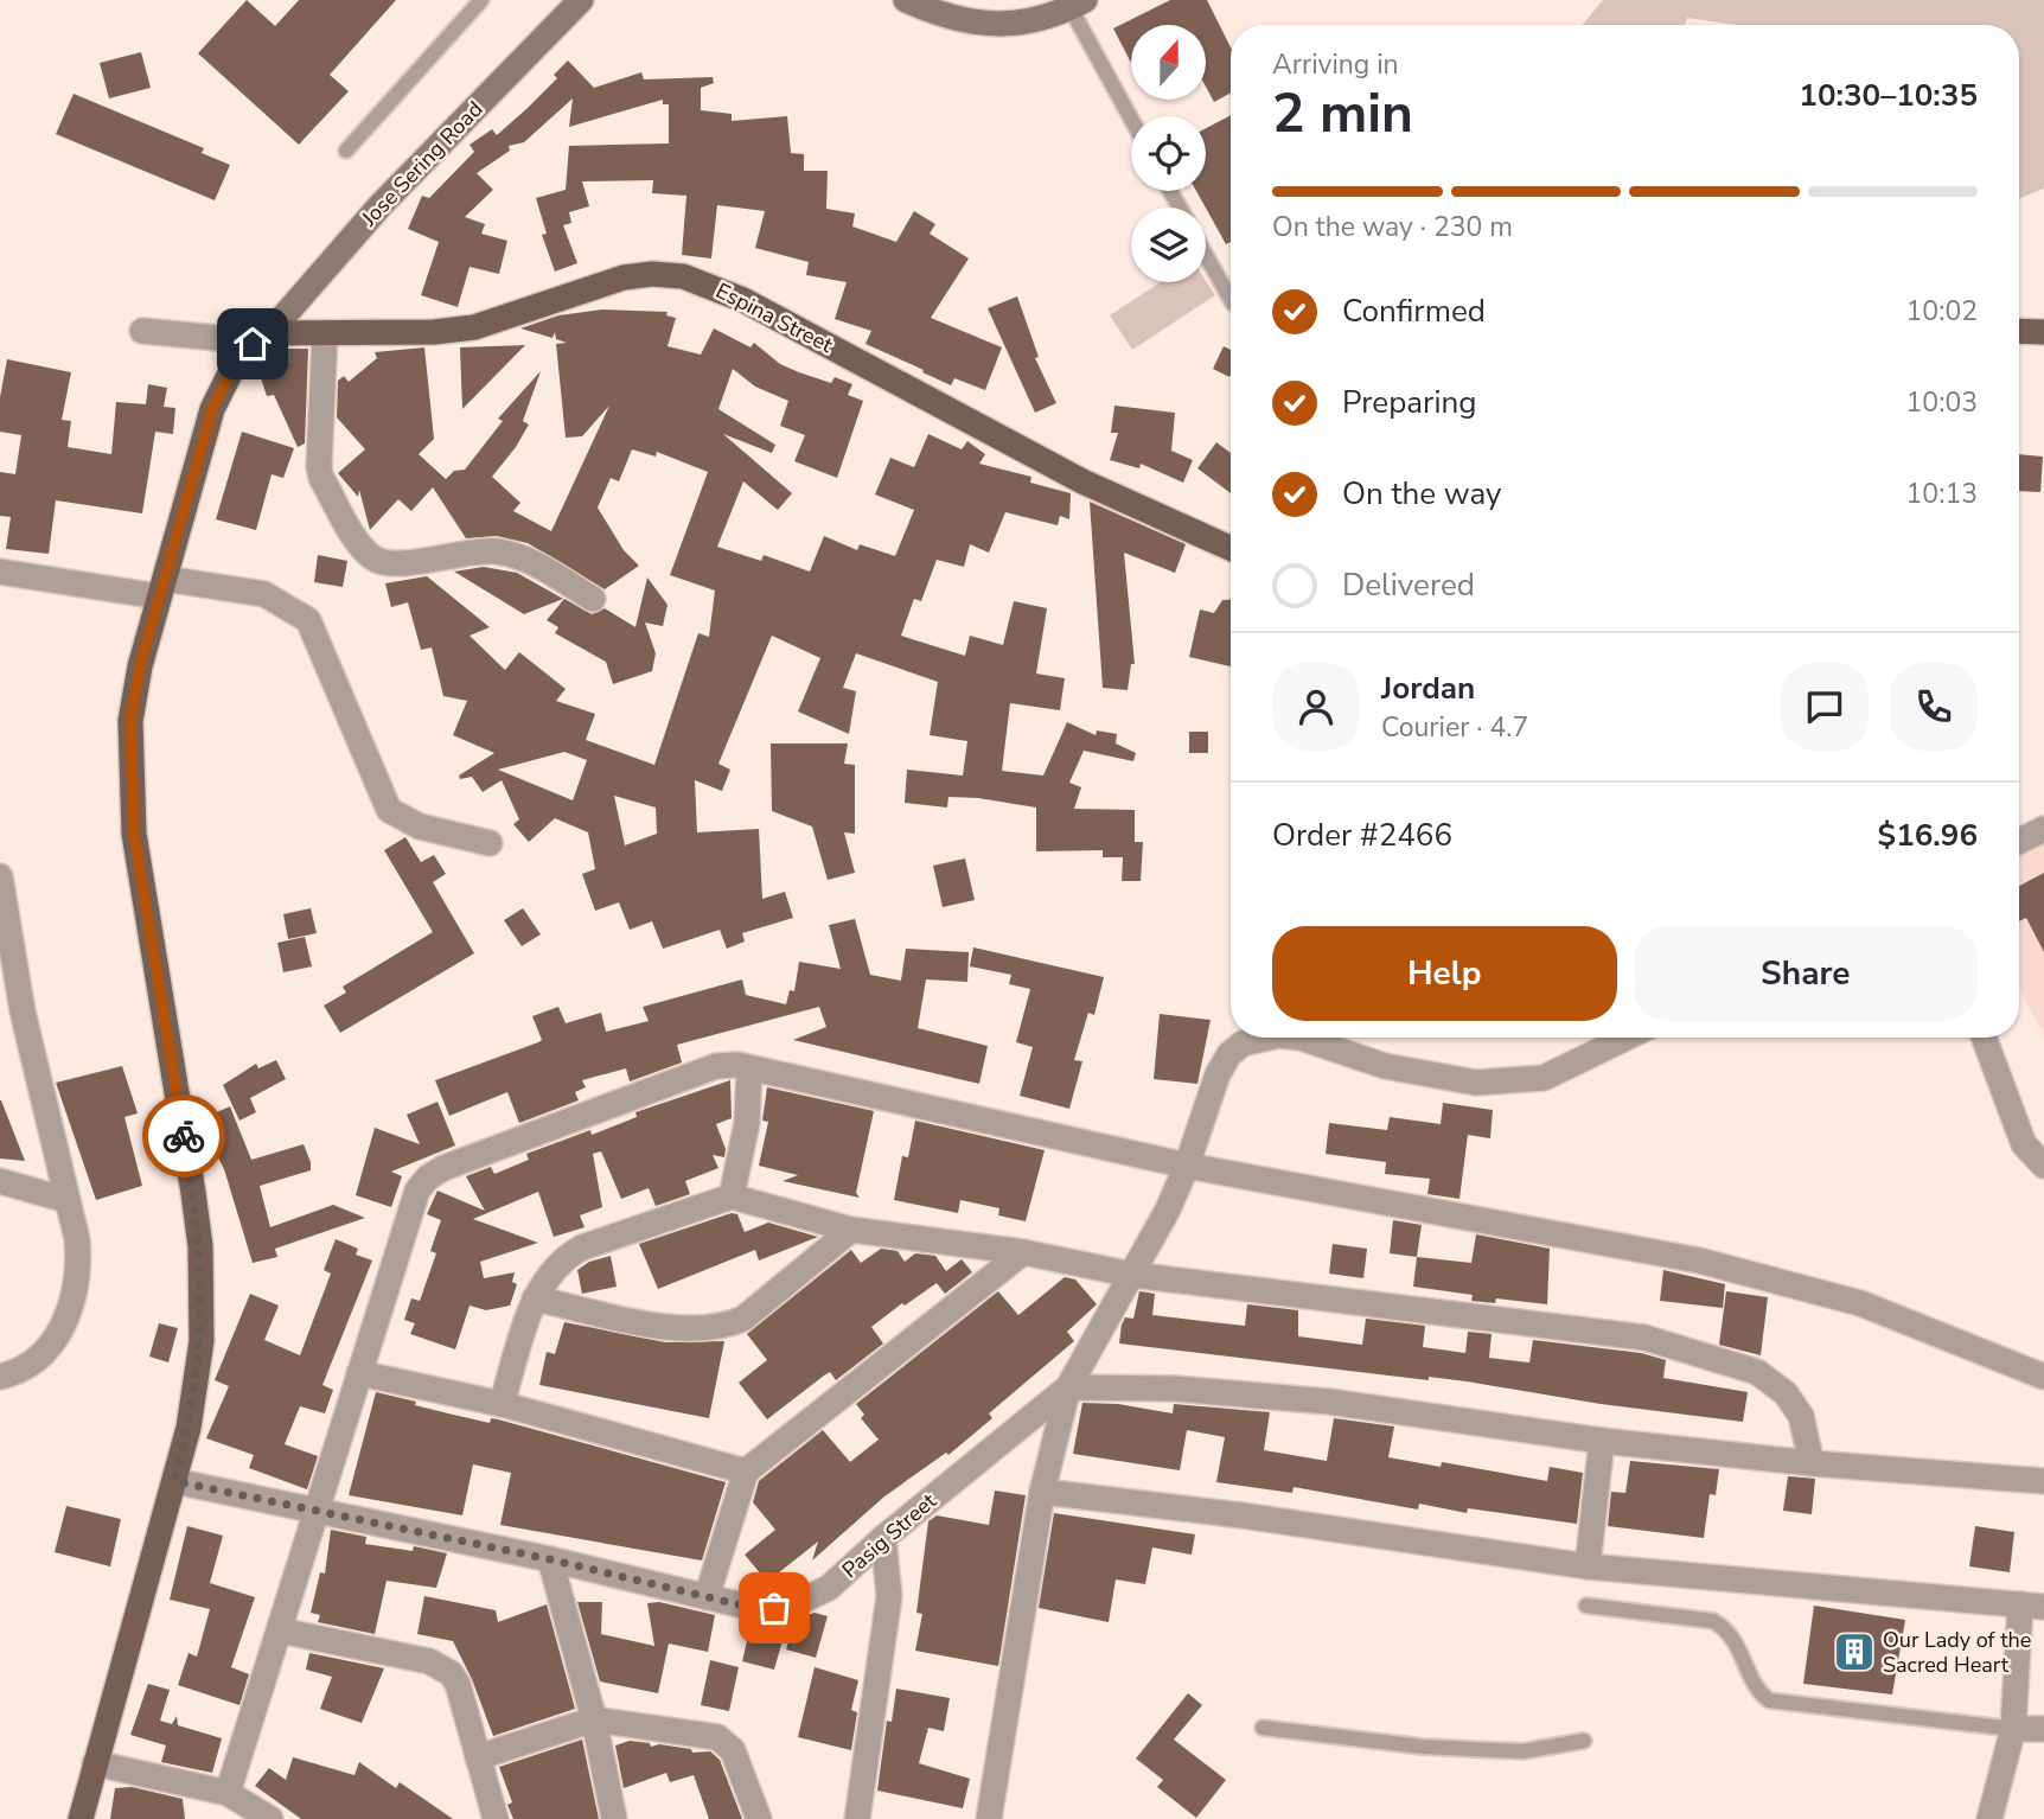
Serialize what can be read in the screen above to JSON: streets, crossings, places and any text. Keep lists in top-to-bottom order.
{
  "streets": {
    "main road": ["Jose Sering Road", "Espina Street"],
    "street": ["Pasig Street"]
  },
  "crossings": [
    ["Jose Sering Road", "Espina Street"]
  ],
  "places": {
    "building": ["Our Lady of the Sacred Heart"]
  },
  "north": "top",
  "page": {
    "heading": ["2 min", "Arriving in", "10:30–10:35"],
    "panel": [
      "Jordan",
      "Courier · 4.7",
      "Order #2466",
      "$16.96"
    ],
    "bar": "On the way · 230 m",
    "list": [
      ["Confirmed", "10:02"],
      ["Preparing", "10:03"],
      ["On the way", "10:13"],
      "Delivered"
    ],
    "buttons": ["Help", "Share"]
  }
}
